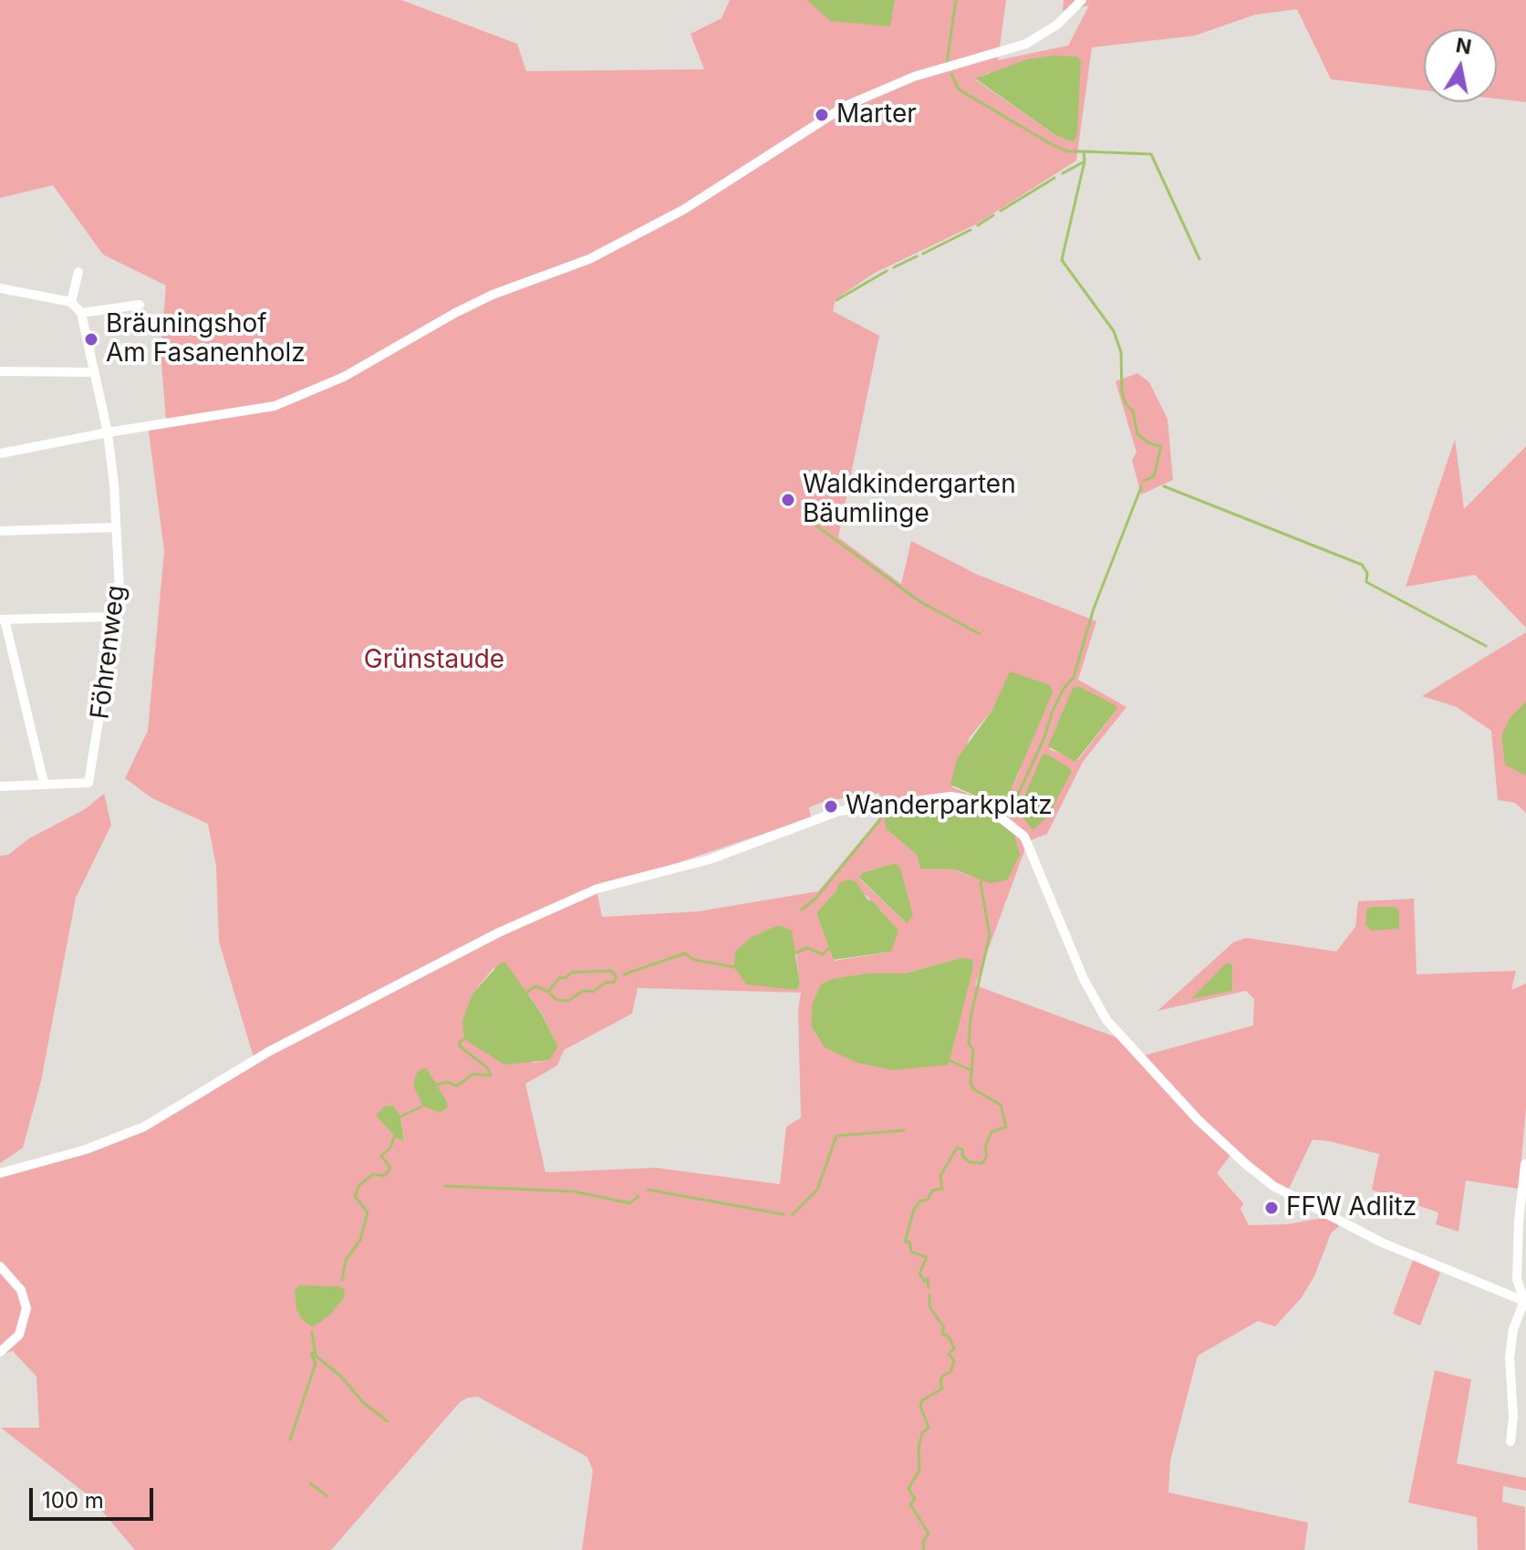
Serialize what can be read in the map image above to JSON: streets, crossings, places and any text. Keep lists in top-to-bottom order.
{
  "streets": {
    "street": ["Föhrenweg"]
  },
  "parks": ["Grünstaude"],
  "places": [
    "Marter",
    "Bräuningshof Am Fasanenholz",
    "Waldkindergarten Bäumlinge",
    "Wanderparkplatz",
    "FFW Adlitz"
  ],
  "scale_bar": "100 m",
  "north": "top"
}
